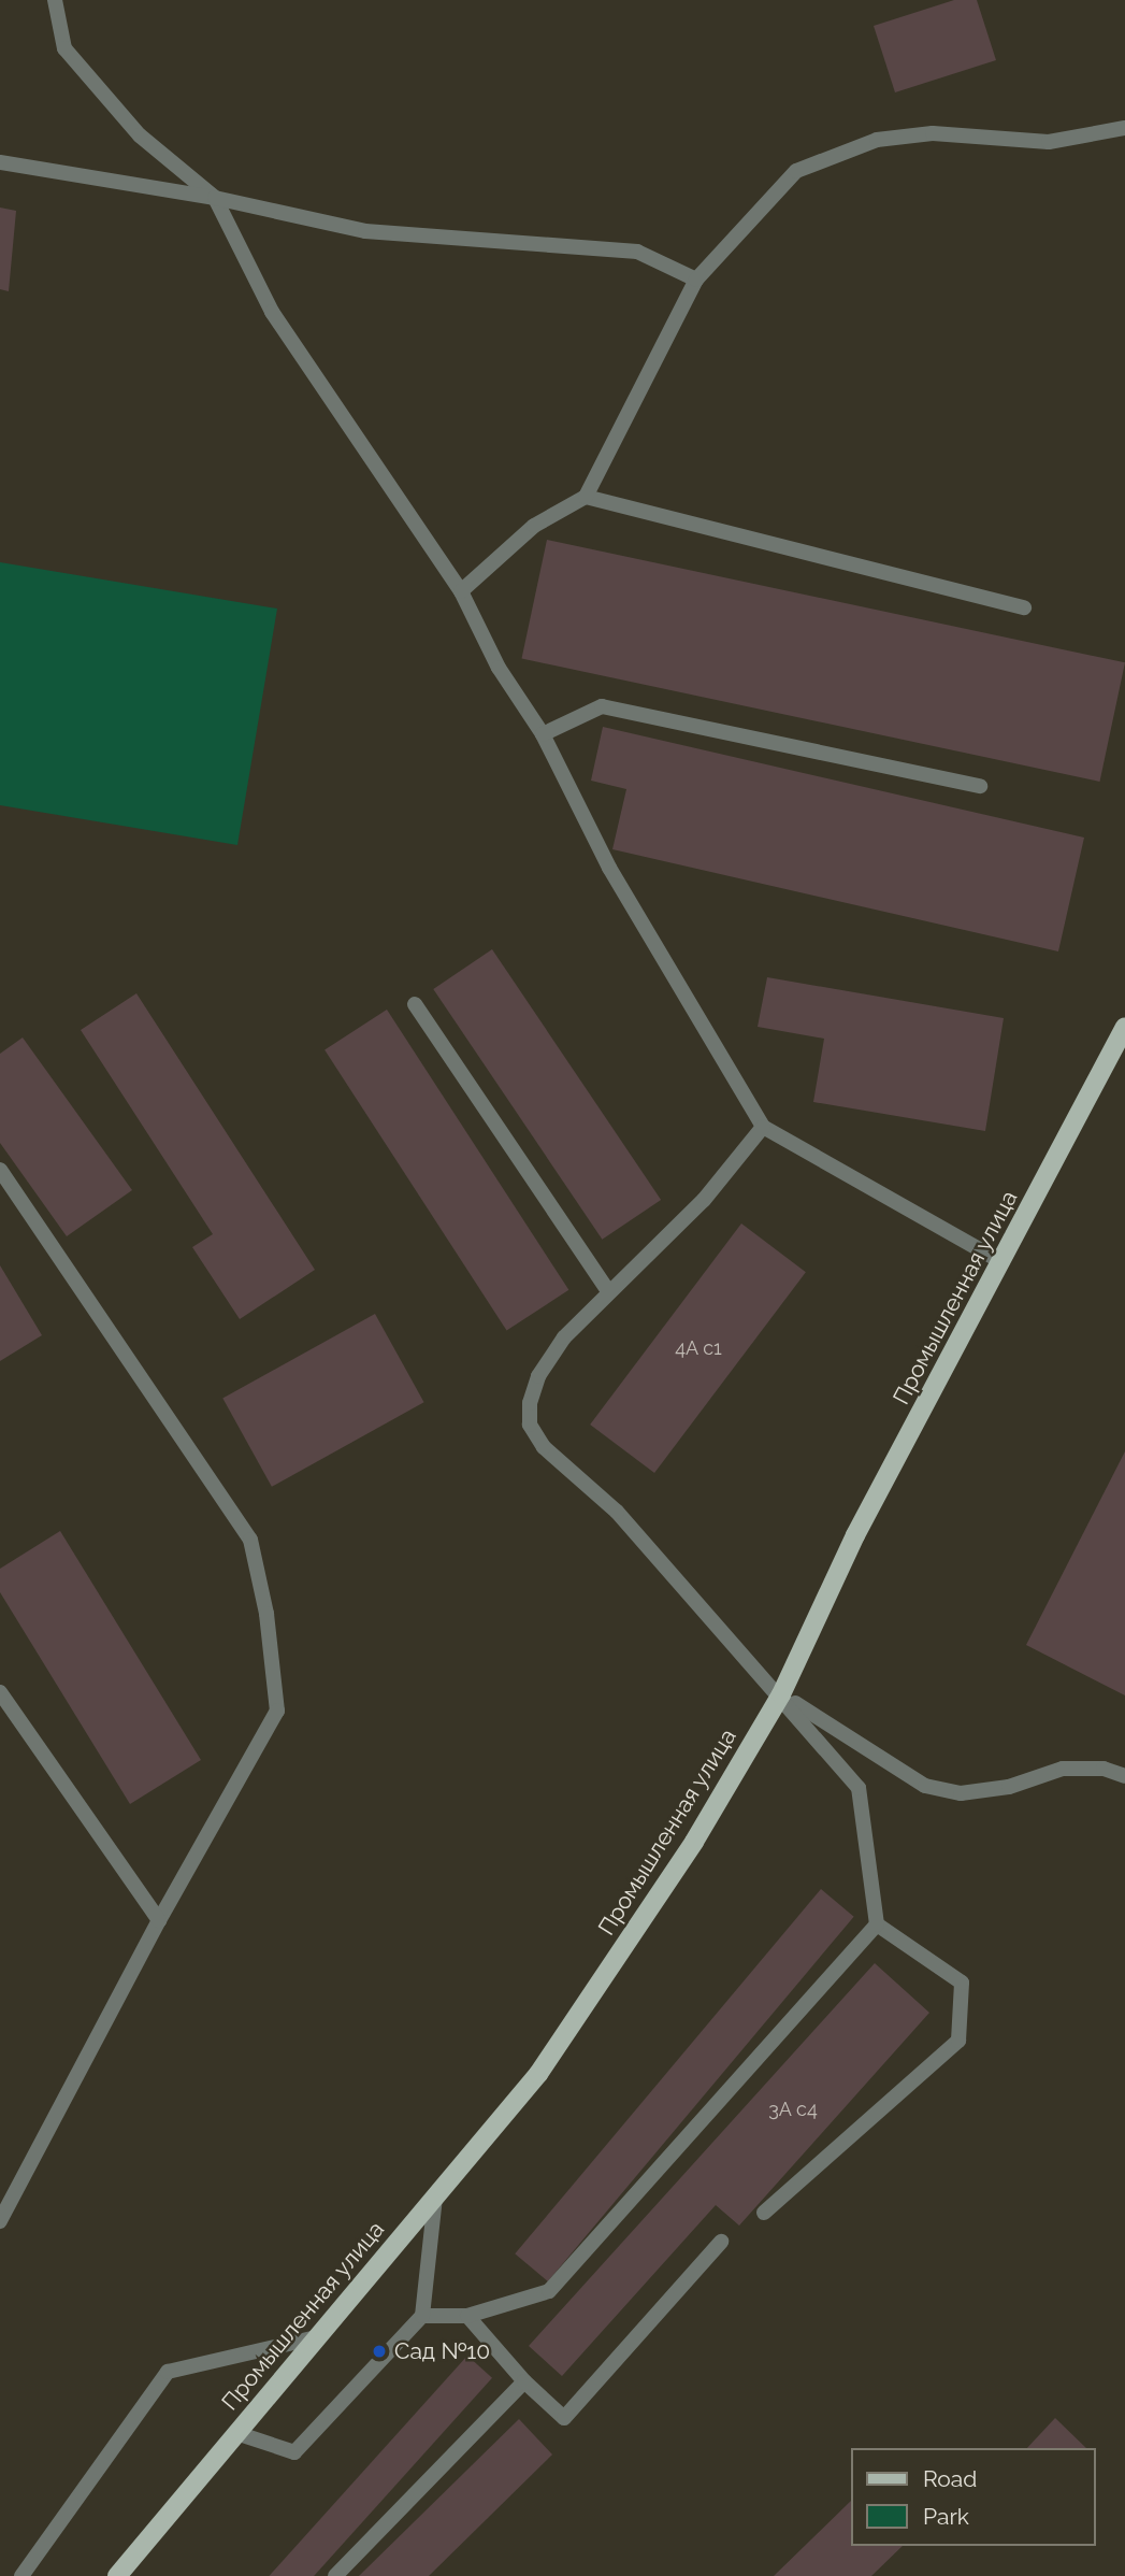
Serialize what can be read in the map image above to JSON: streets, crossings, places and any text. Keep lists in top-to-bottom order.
{
  "streets": {
    "main road": ["Промышленная улица"]
  },
  "places": ["Сад №10"],
  "house_numbers": ["4А с1", "3А с4"],
  "legend": ["Road", "Park"]
}
